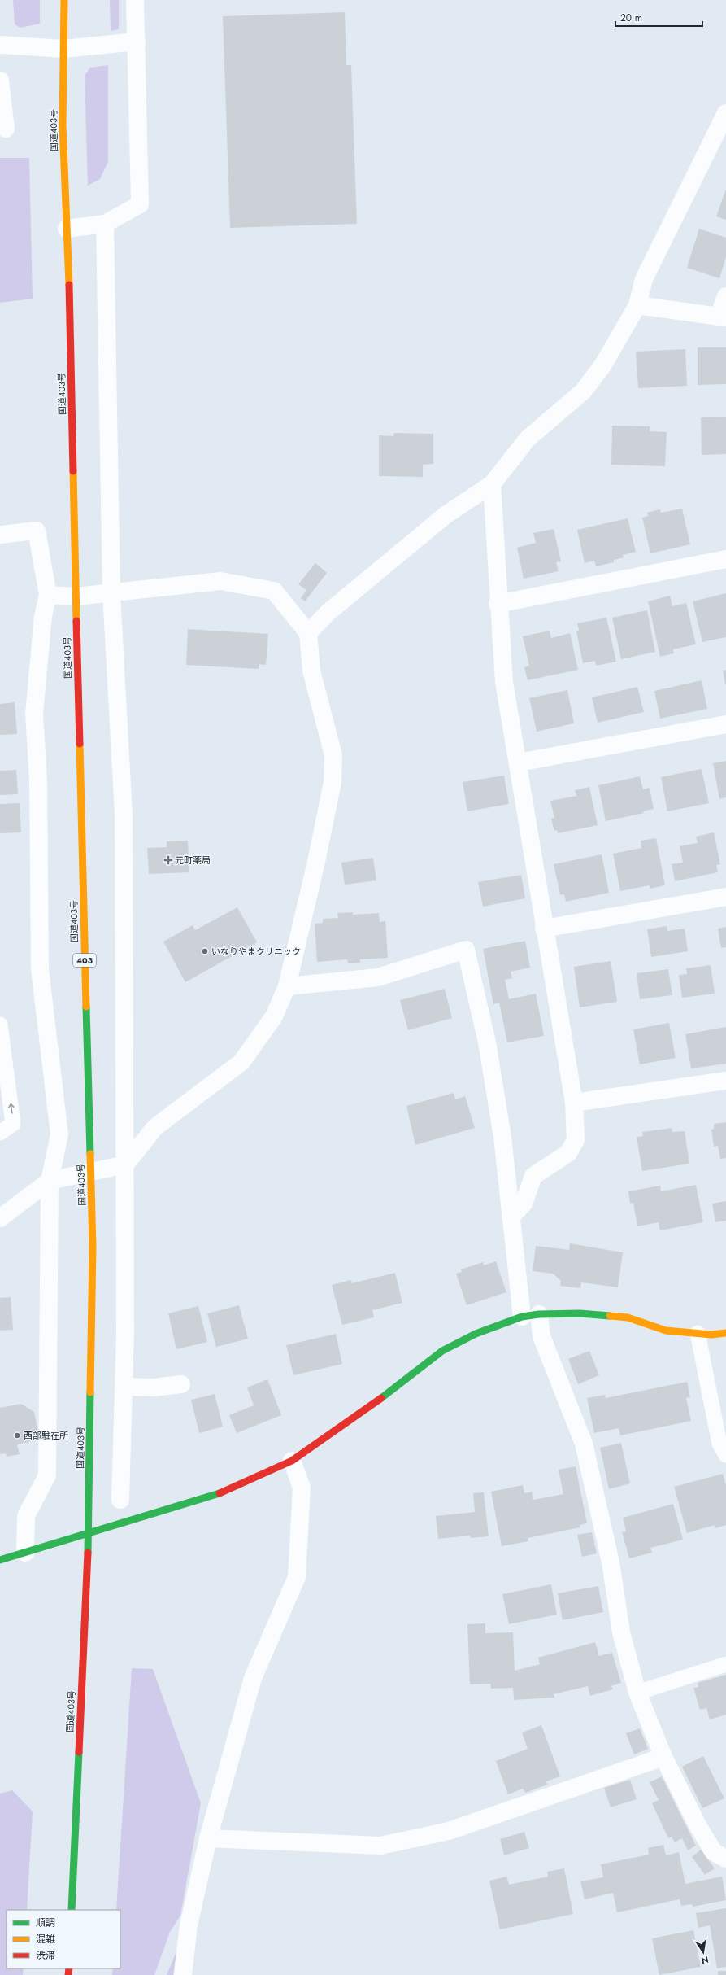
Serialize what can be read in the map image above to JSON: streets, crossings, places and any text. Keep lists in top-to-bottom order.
{
  "streets": {
    "main road": ["国道403号", "403"]
  },
  "places": {
    "health": ["元町薬局"],
    "other": ["いなりやまクリニック", "西部駐在所"]
  },
  "legend": ["順調", "混雑", "渋滞"],
  "scale_bar": "20 m",
  "north": "bottom"
}
